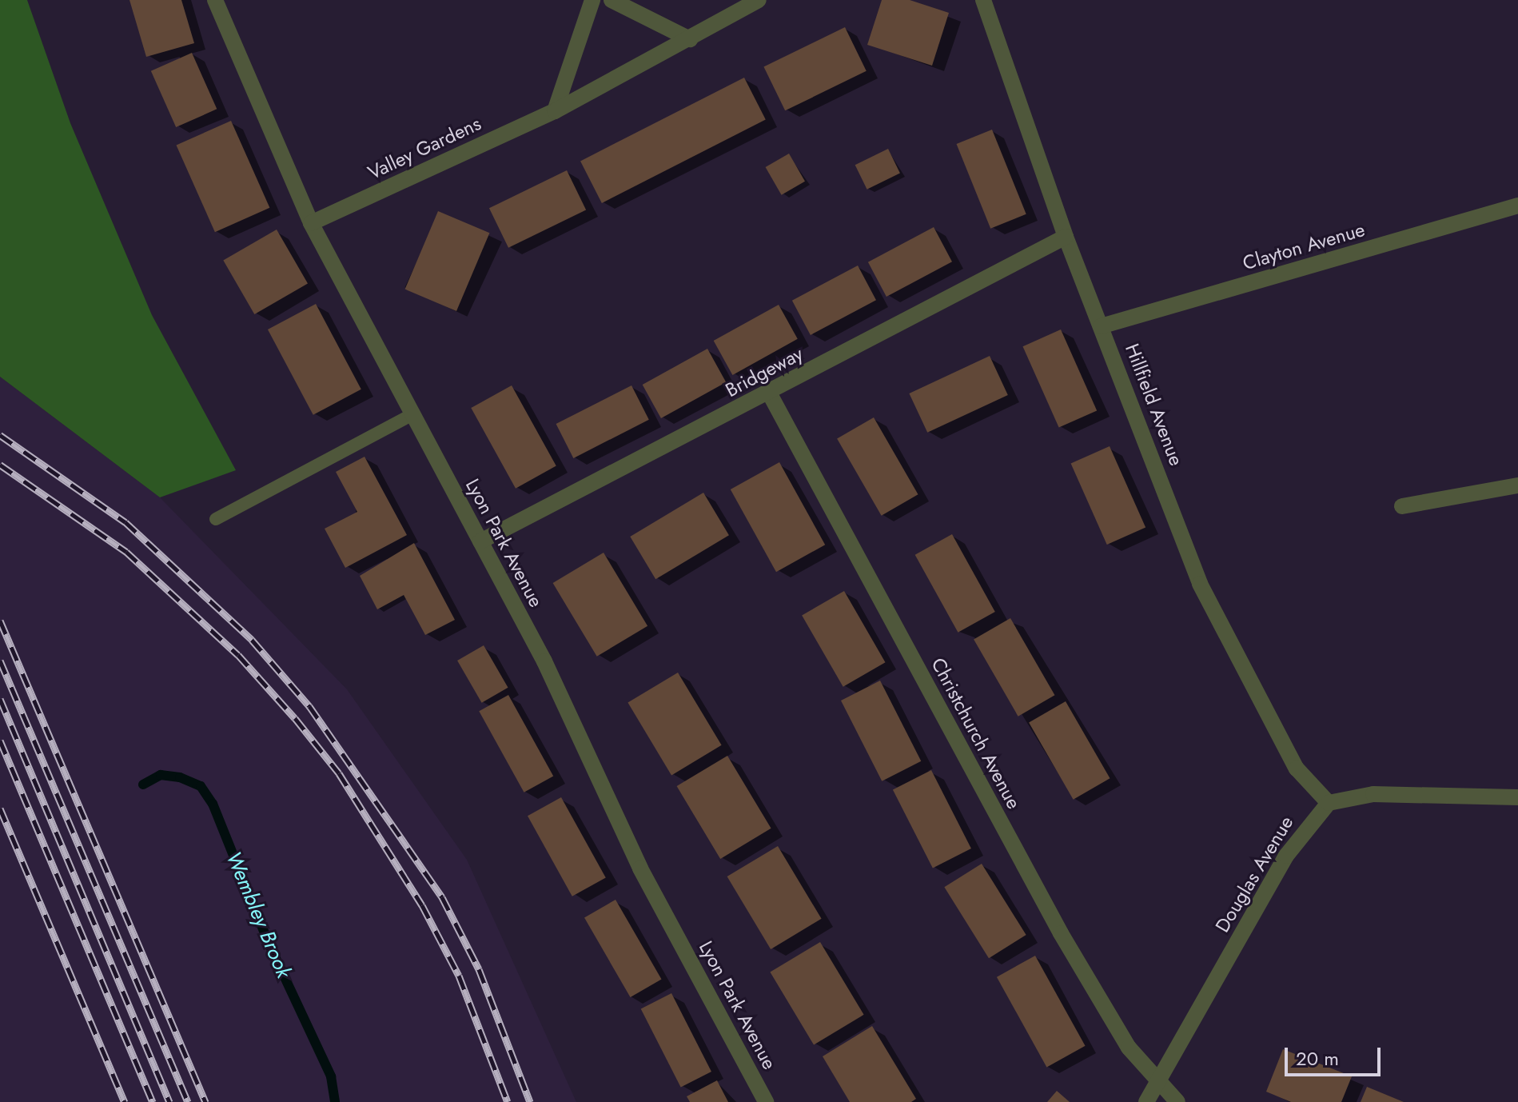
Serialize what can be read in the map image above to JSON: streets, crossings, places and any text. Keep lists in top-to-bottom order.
{
  "streets": {
    "street": [
      "Valley Gardens",
      "Clayton Avenue",
      "Bridgeway",
      "Hillfield Avenue",
      "Lyon Park Avenue",
      "Christchurch Avenue",
      "Douglas Avenue"
    ]
  },
  "crossings": [
    ["Valley Gardens", "Lyon Park Avenue"],
    ["Clayton Avenue", "Hillfield Avenue"],
    ["Bridgeway", "Hillfield Avenue"],
    ["Bridgeway", "Lyon Park Avenue"],
    ["Bridgeway", "Christchurch Avenue"],
    ["Hillfield Avenue", "Douglas Avenue"],
    ["Christchurch Avenue", "Douglas Avenue"]
  ],
  "water": ["Wembley Brook"],
  "scale_bar": "20 m"
}
